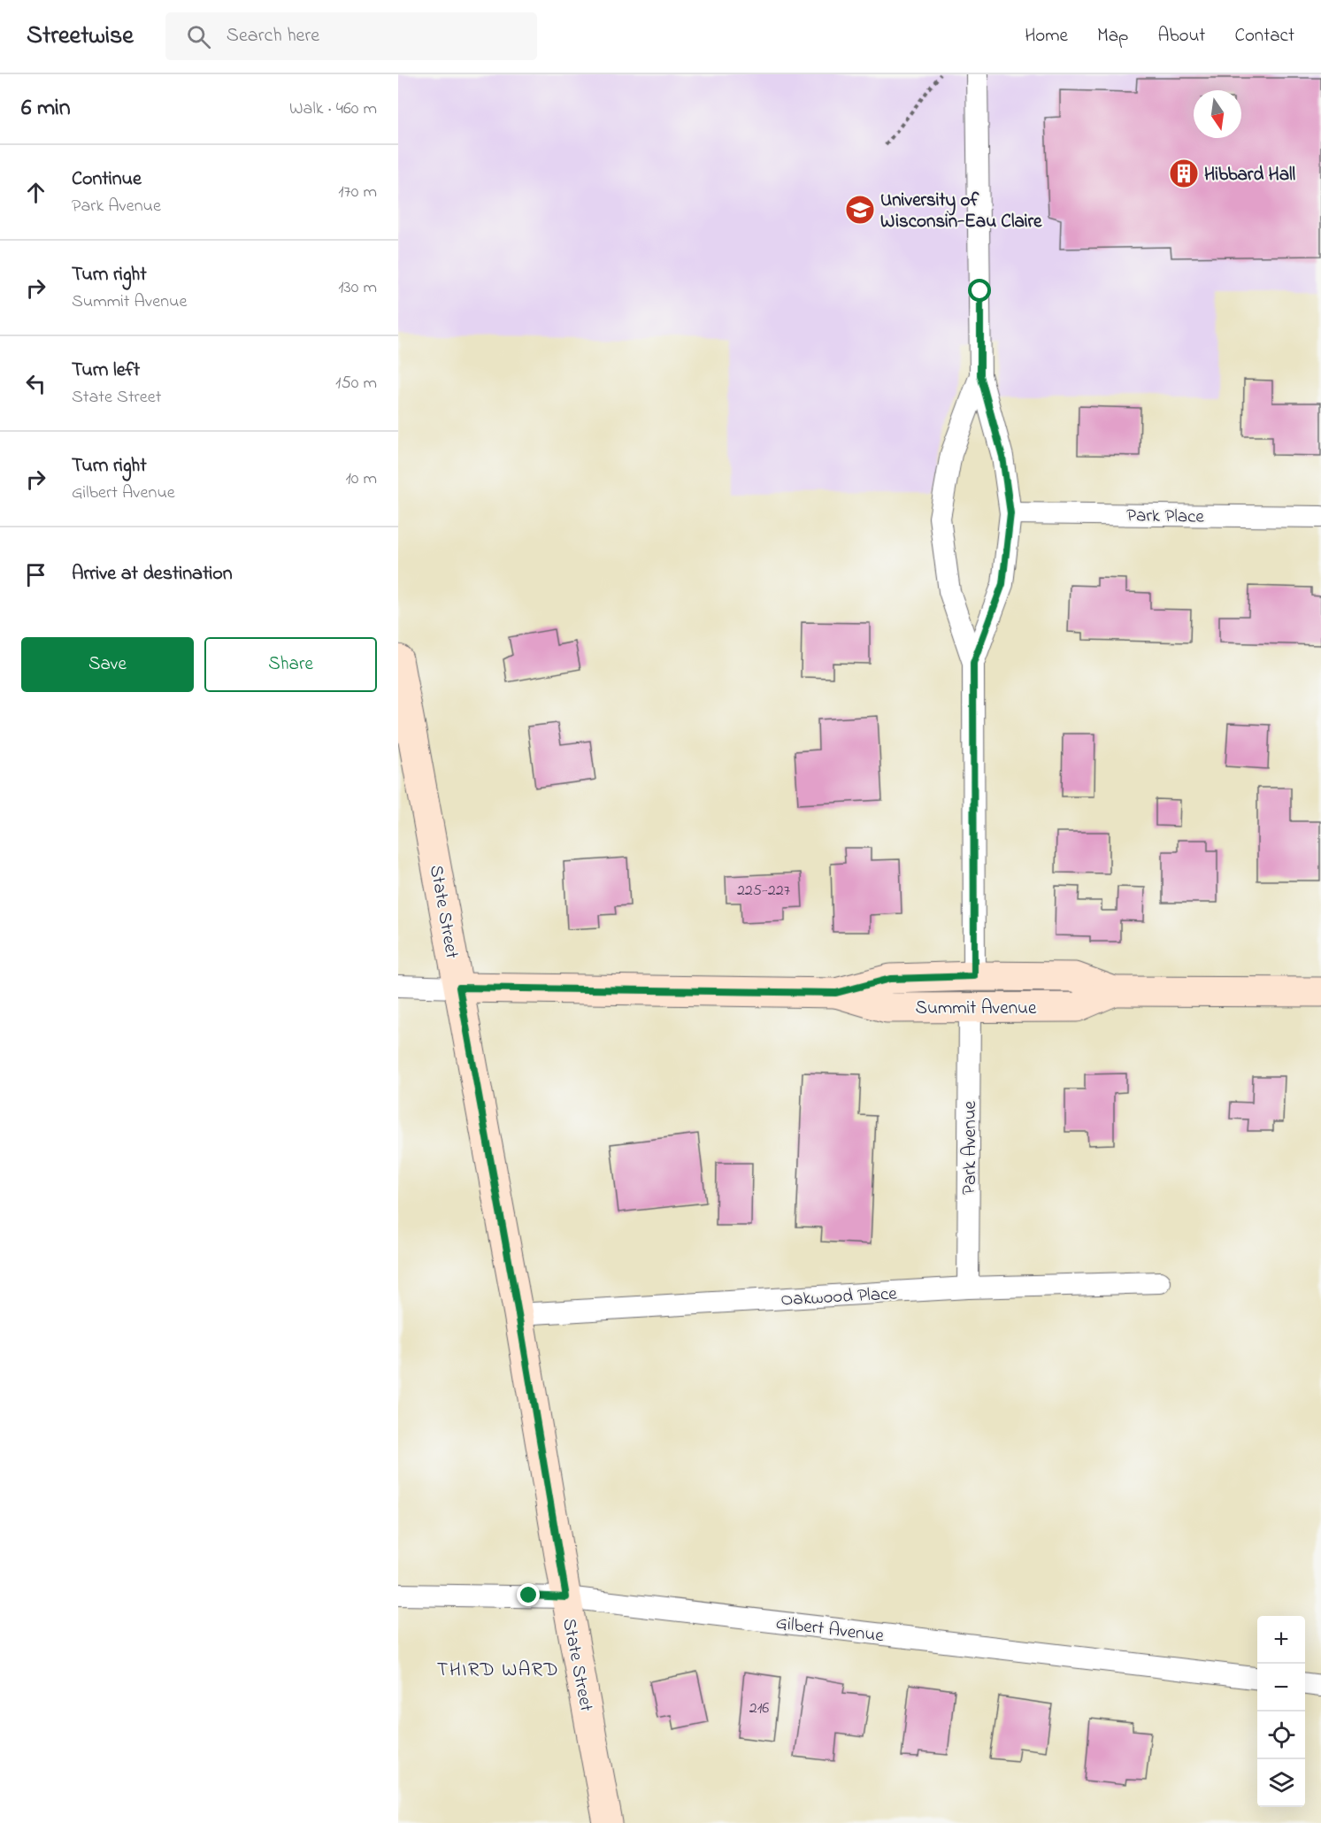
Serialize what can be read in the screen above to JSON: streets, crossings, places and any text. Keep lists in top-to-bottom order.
{
  "streets": {
    "main road": ["State Street", "Summit Avenue"],
    "street": [
      "Park Place",
      "Park Avenue",
      "Oakwood Place",
      "Gilbert Avenue"
    ]
  },
  "crossings": [
    ["State Street", "Summit Avenue"],
    ["State Street", "Oakwood Place"],
    ["State Street", "Gilbert Avenue"],
    ["Summit Avenue", "Park Avenue"],
    ["Park Avenue", "Oakwood Place"]
  ],
  "districts": ["THIRD WARD"],
  "places": {
    "building": ["Hibbard Hall"],
    "school or university": ["University of Wisconsin-Eau Claire"]
  },
  "house_numbers": ["225-227", "216"],
  "north": "bottom",
  "page": {
    "header": "Streetwise",
    "search": "Search here",
    "nav": [
      "Home",
      "Map",
      "About",
      "Contact"
    ],
    "heading": ["6 min", "Walk · 460 m"],
    "list": [
      ["Continue", "Park Avenue", "170 m"],
      ["Turn right", "Summit Avenue", "130 m"],
      ["Turn left", "State Street", "150 m"],
      ["Turn right", "Gilbert Avenue", "10 m"],
      "Arrive at destination"
    ],
    "buttons": ["Save", "Share"],
    "map_buttons": ["+", "−"]
  }
}
